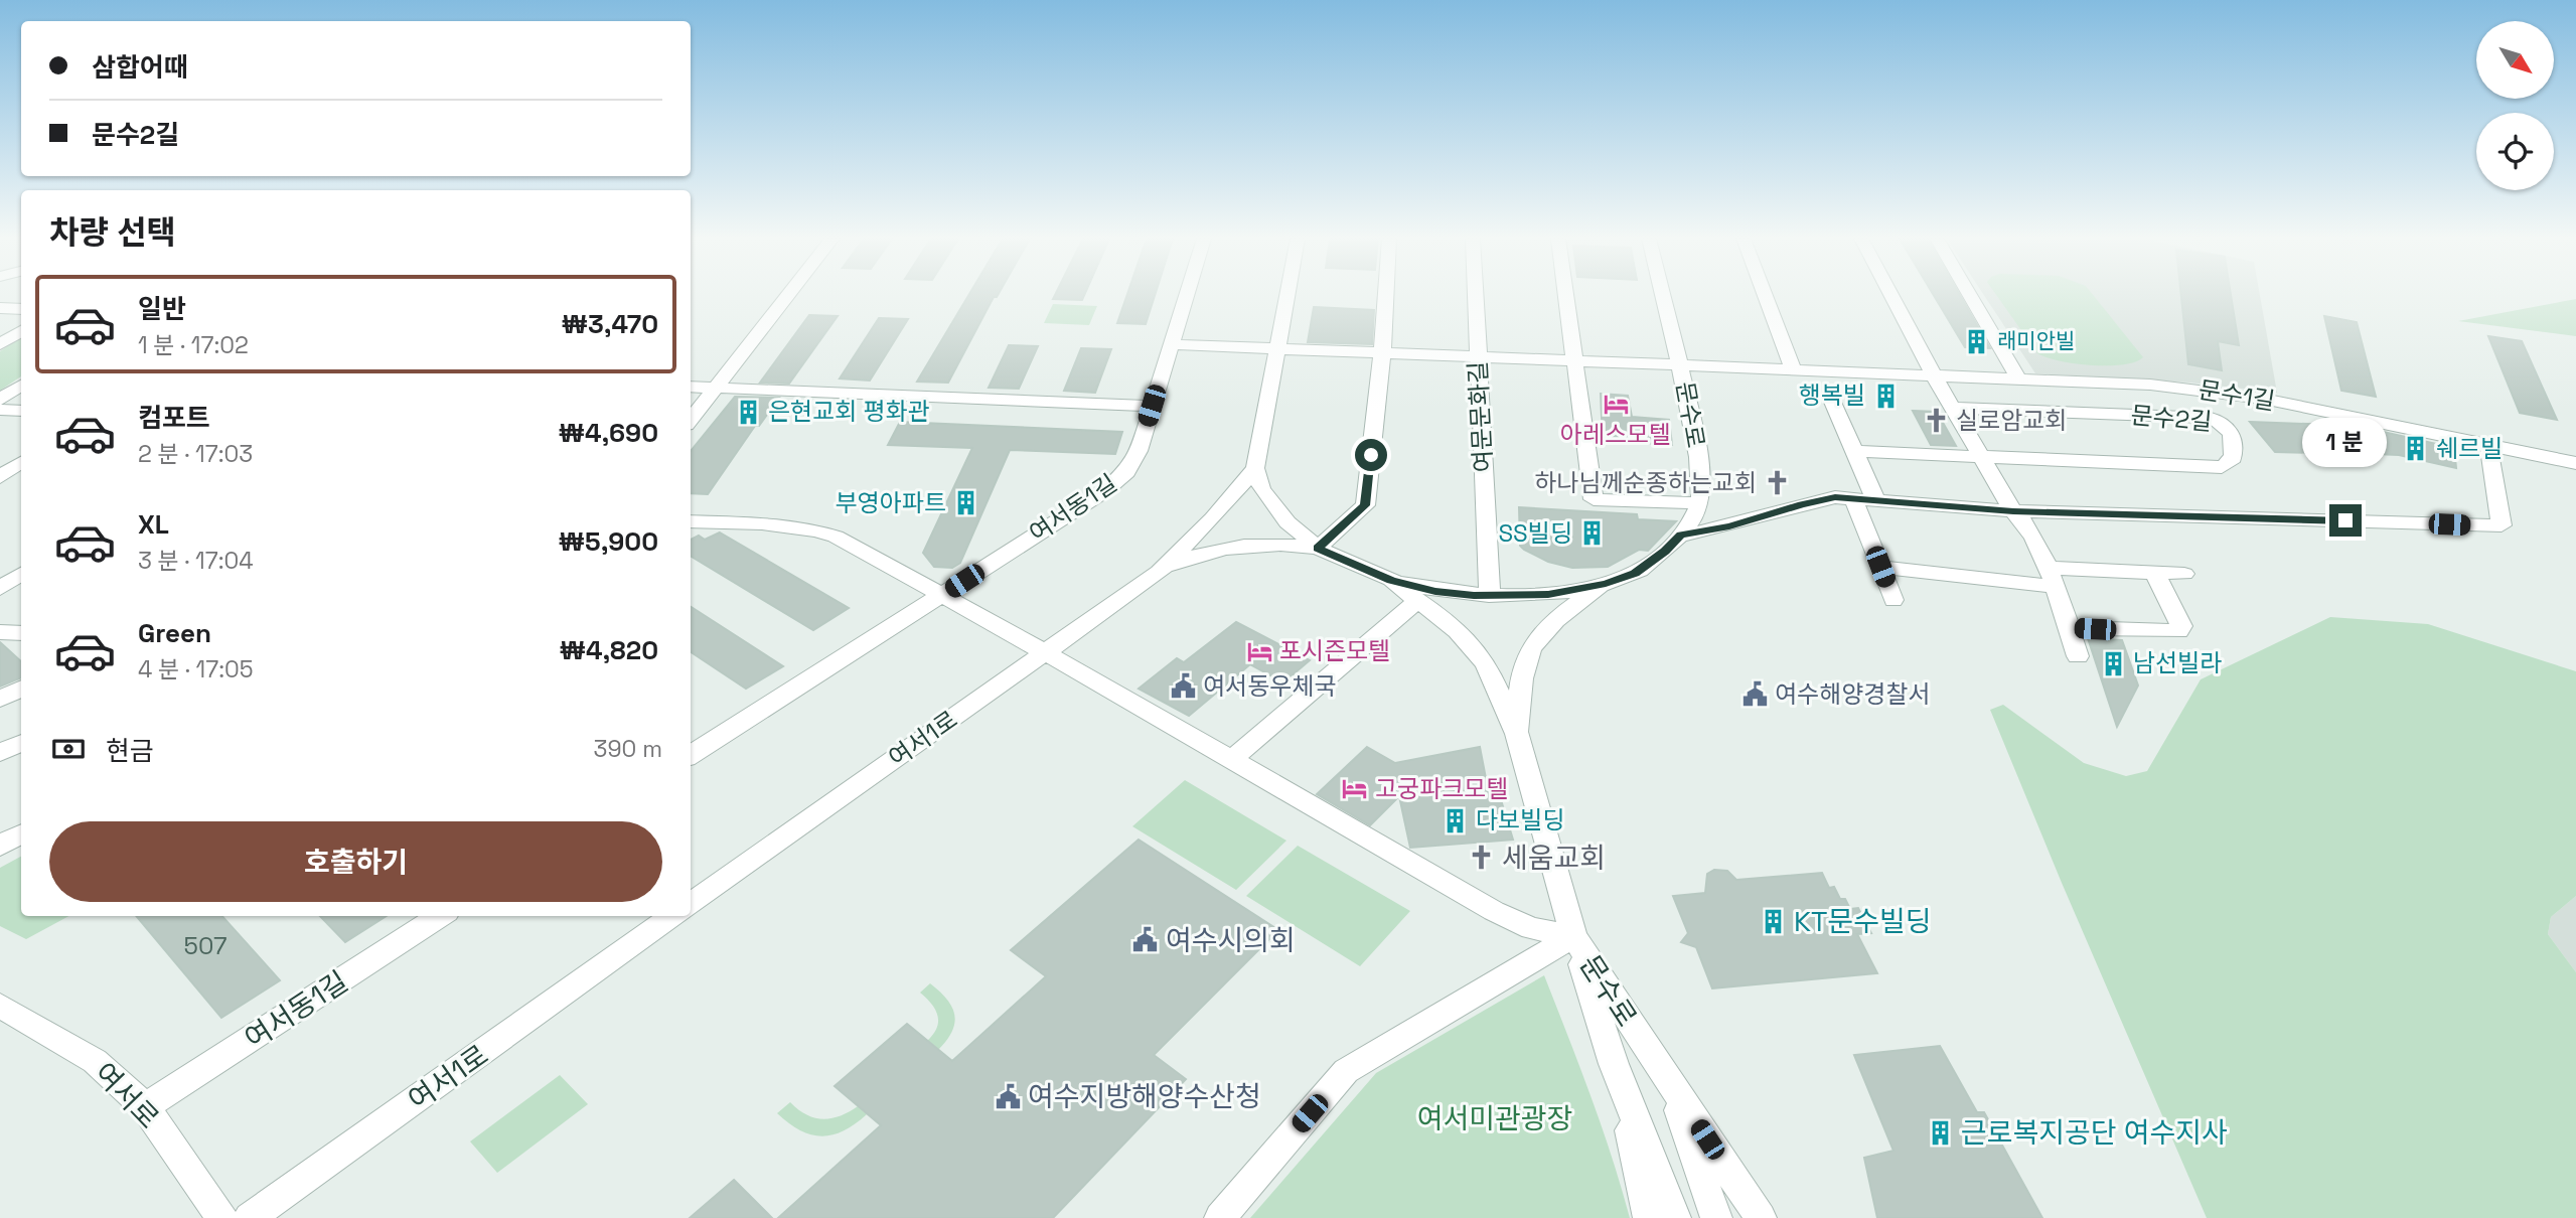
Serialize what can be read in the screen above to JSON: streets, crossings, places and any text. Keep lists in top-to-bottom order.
{
  "streets": {
    "street": [
      "문수1길",
      "문수로",
      "여문문화길",
      "문수2길",
      "여서동1길",
      "여서1로",
      "여서로"
    ]
  },
  "crossings": [
    ["문수1길", "문수로"],
    ["문수1길", "여문문화길"],
    ["여서동1길", "여서로"]
  ],
  "parks": ["여서미관광장"],
  "places": {
    "building": [
      "래미안빌",
      "행복빌",
      "은현교회 평화관",
      "쉐르빌",
      "부영아파트",
      "SS빌딩",
      "남선빌라",
      "다보빌딩",
      "KT문수빌딩",
      "근로복지공단 여수지사"
    ],
    "hotel": ["아레스모텔", "포시즌모텔", "고궁파크모텔"],
    "church": ["실로암교회", "하나님께순종하는교회", "세움교회"],
    "public building": [
      "여서동우체국",
      "여수해양경찰서",
      "여수시의회",
      "여수지방해양수산청"
    ]
  },
  "house_numbers": ["507"],
  "north": "bottom right",
  "page": {
    "banner": ["삼합어때", "문수2길"],
    "heading": "차량 선택",
    "list": [
      {
        "name": "일반",
        "note": "1 분 · 17:02",
        "value": "₩3,470"
      },
      {
        "name": "컴포트",
        "note": "2 분 · 17:03",
        "value": "₩4,690"
      },
      {
        "name": "XL",
        "note": "3 분 · 17:04",
        "value": "₩5,900"
      },
      {
        "name": "Green",
        "note": "4 분 · 17:05",
        "value": "₩4,820"
      }
    ],
    "bubble": "1 분",
    "pay": ["현금", "390 m"],
    "buttons": "호출하기"
  }
}
